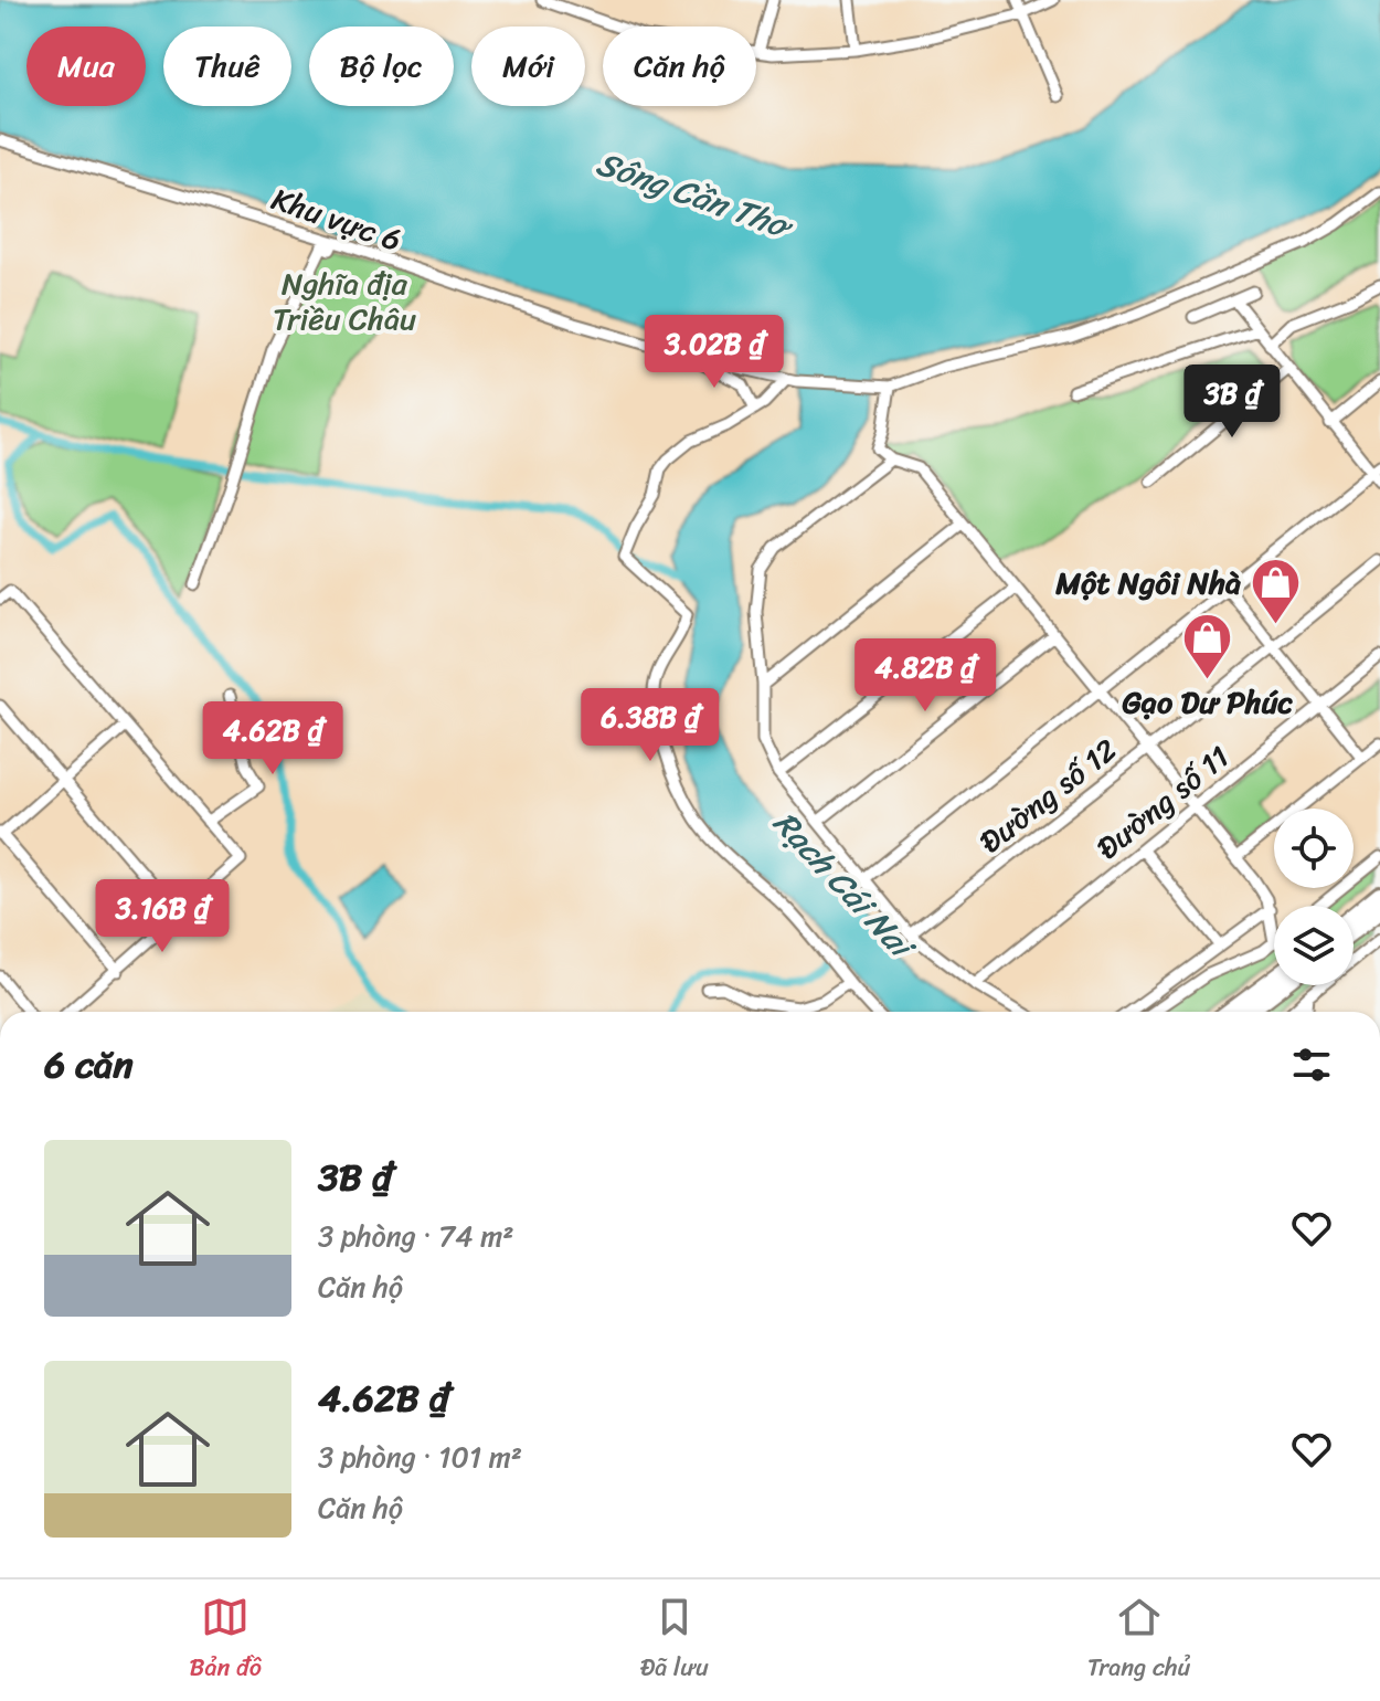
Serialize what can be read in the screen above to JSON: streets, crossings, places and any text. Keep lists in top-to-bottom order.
{
  "streets": {
    "street": ["Khu vực 6", "Đường số 12", "Đường số 11"]
  },
  "water": ["Sông Cần Thơ", "Rạch Cái Nai"],
  "parks": ["Nghĩa địa Triều Châu"],
  "places": {
    "shop": ["Một Ngôi Nhà", "Gạo Dư Phúc"]
  },
  "page": {
    "chip": [
      "Mua",
      "Thuê",
      "Bộ lọc",
      "Mới",
      "Căn hộ"
    ],
    "price": [
      "3.02B ₫",
      "3B ₫",
      "4.82B ₫",
      "6.38B ₫",
      "4.62B ₫",
      "3.16B ₫"
    ],
    "heading": "6 căn",
    "list": [
      {
        "name": "3B ₫",
        "note": "3 phòng · 74 m² · Căn hộ"
      },
      {
        "name": "4.62B ₫",
        "note": "3 phòng · 101 m² · Căn hộ"
      }
    ],
    "tabs": ["Bản đồ", "Đã lưu", "Trang chủ"]
  }
}
